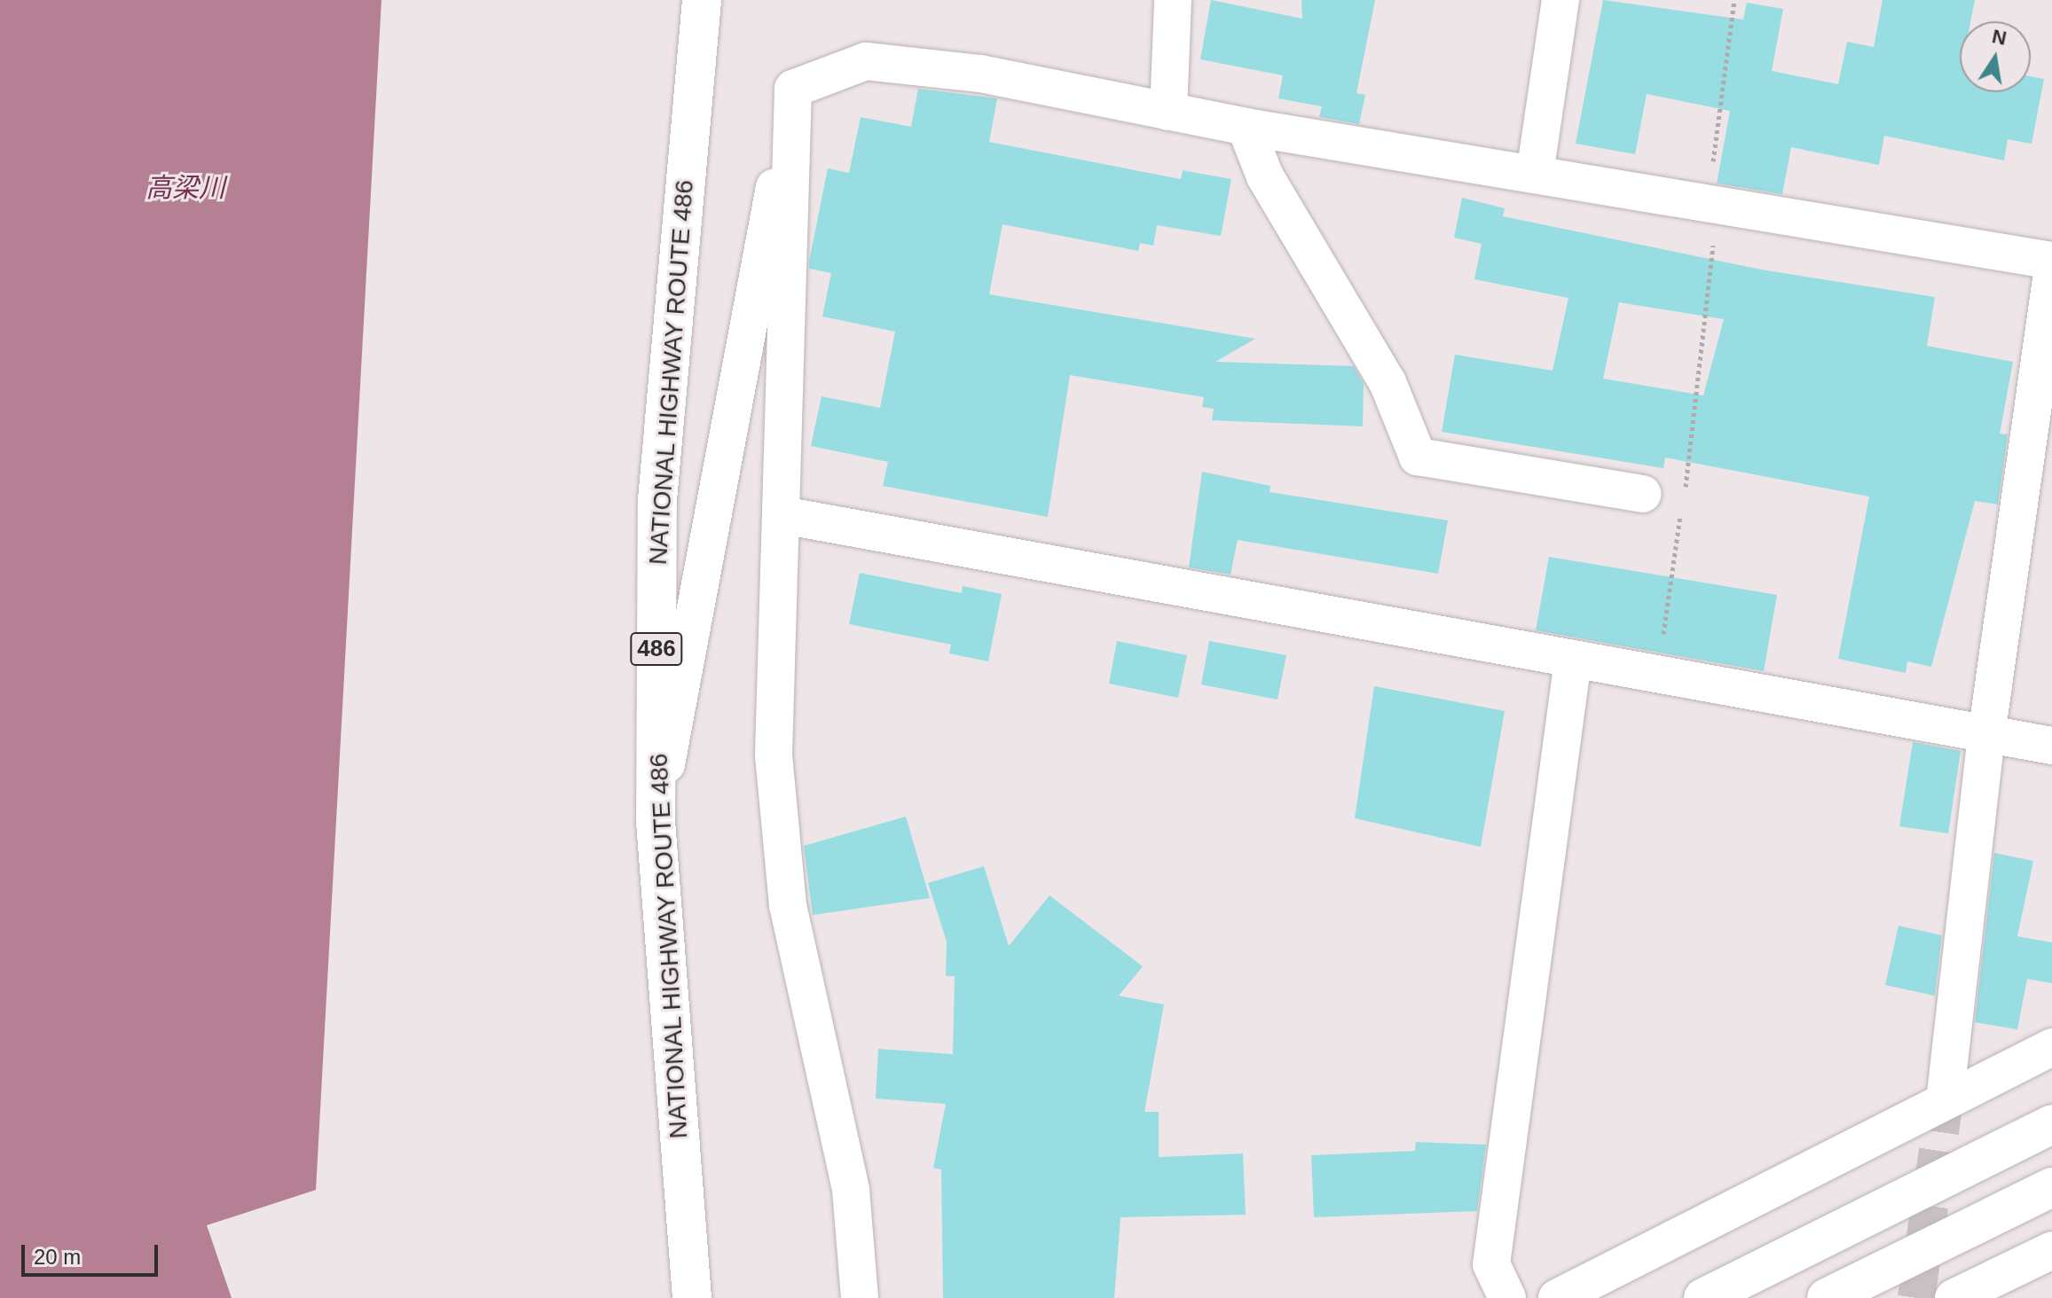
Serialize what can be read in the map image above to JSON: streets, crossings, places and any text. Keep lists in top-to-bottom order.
{
  "streets": {
    "main road": ["NATIONAL HIGHWAY ROUTE 486", "486"]
  },
  "water": ["高梁川"],
  "scale_bar": "20 m",
  "north": "top"
}
